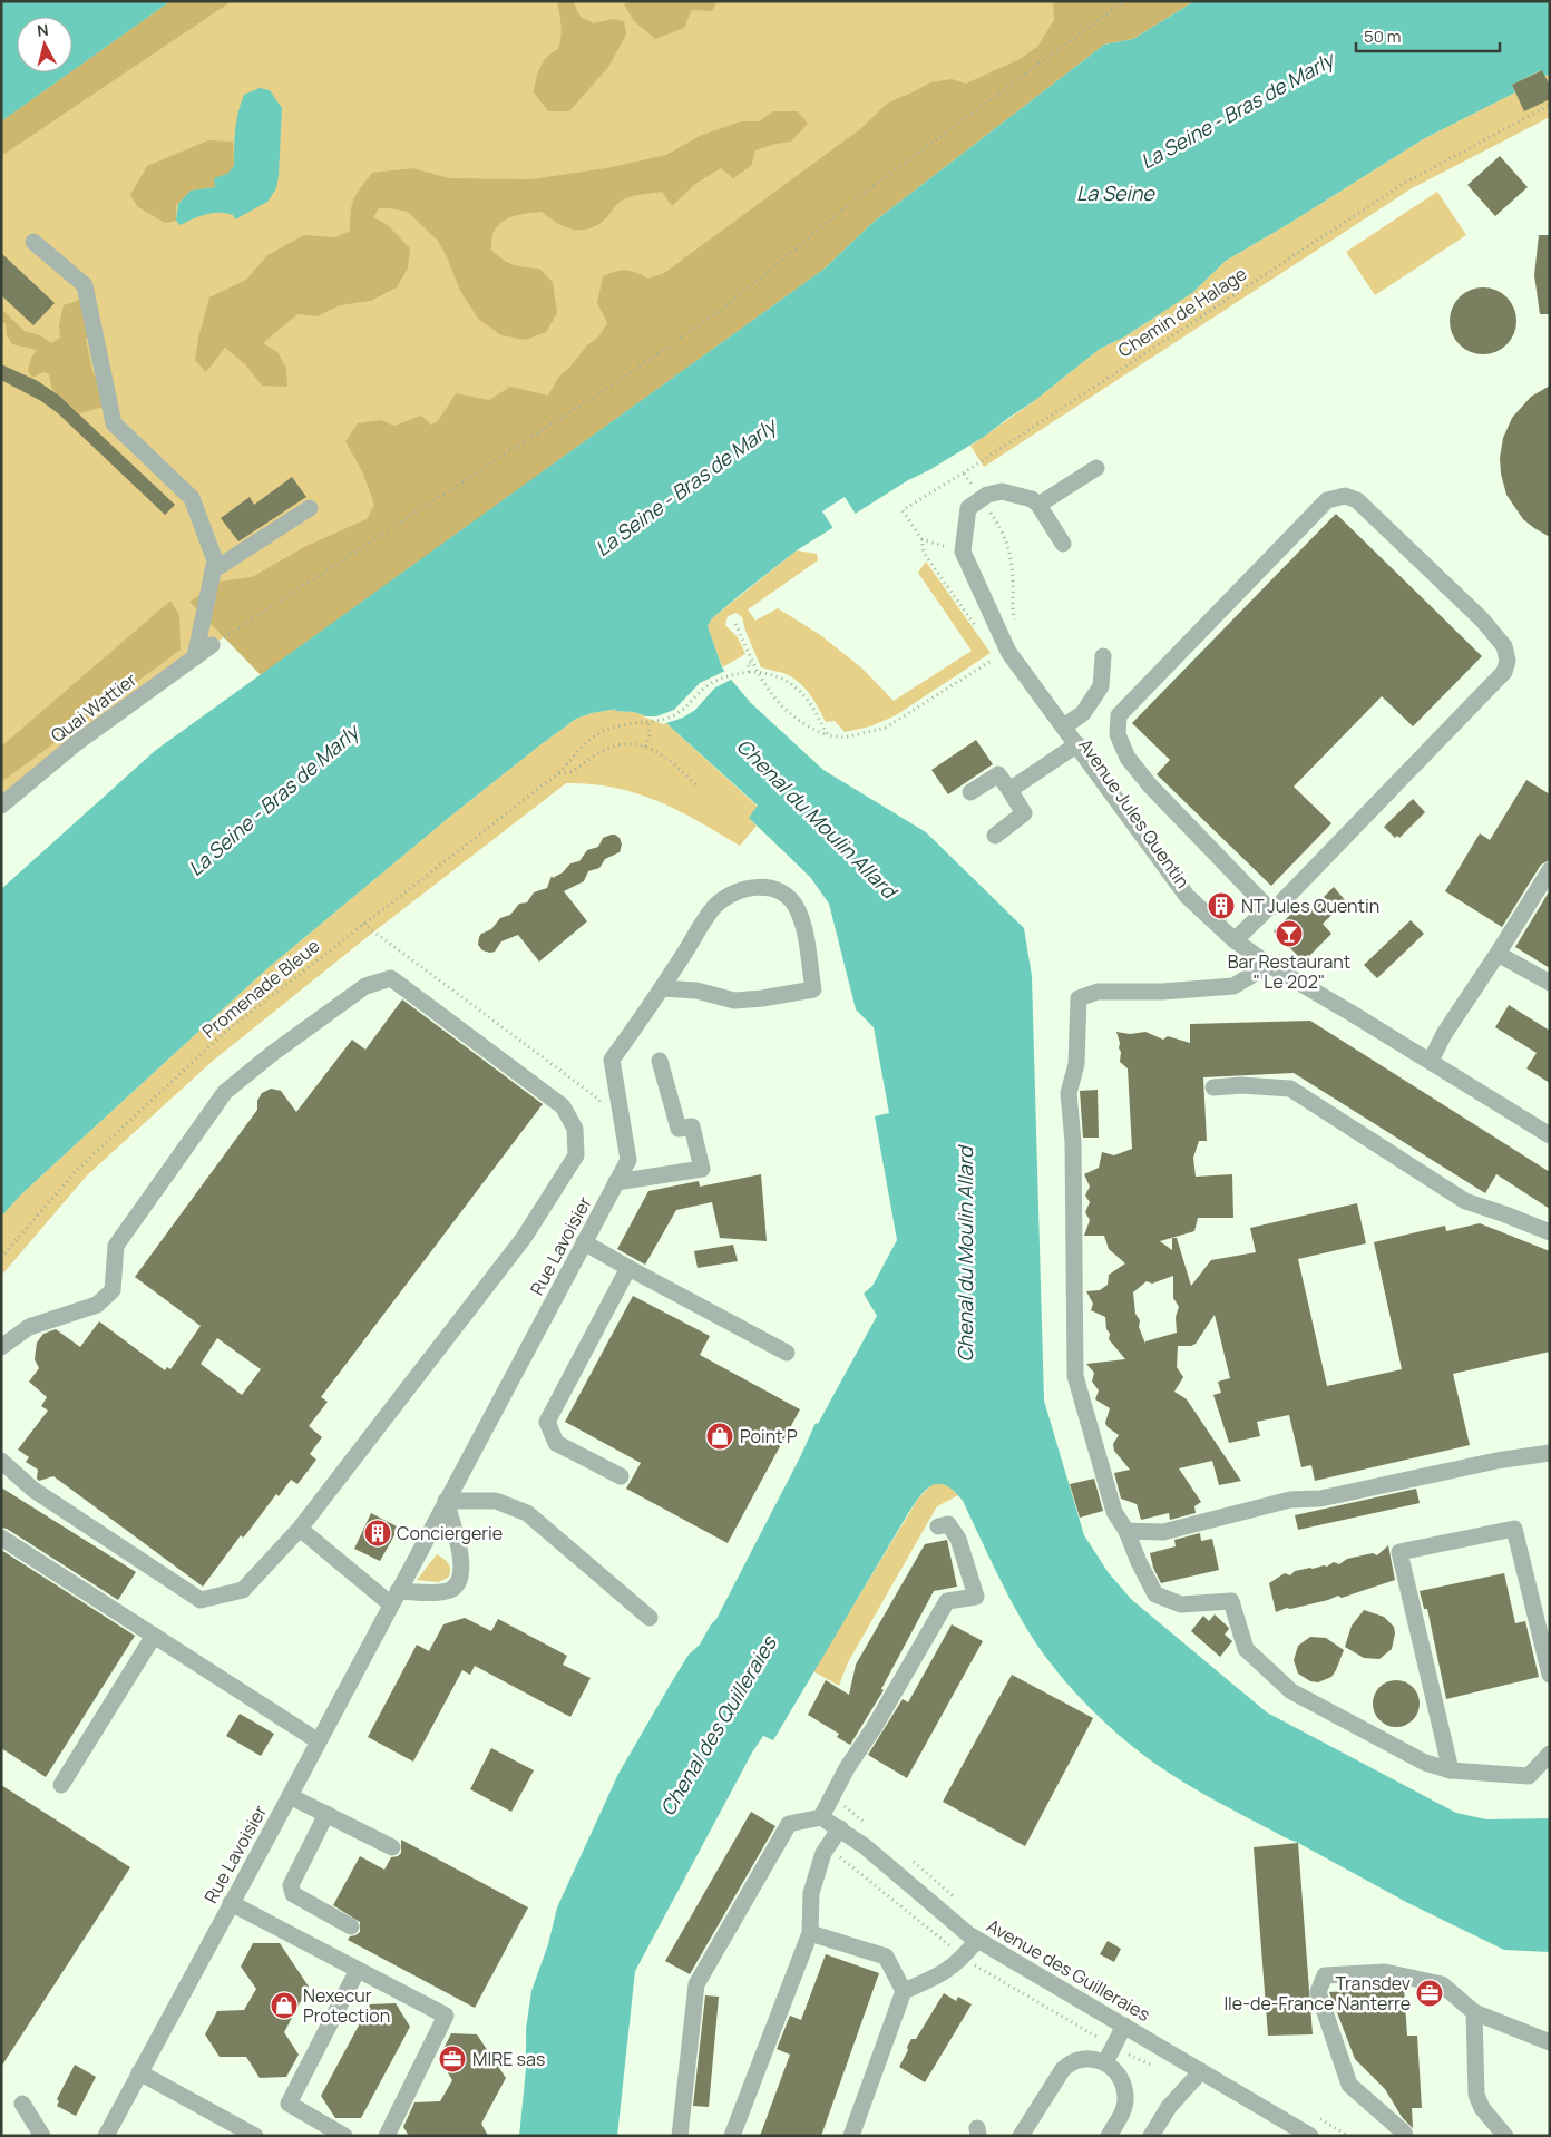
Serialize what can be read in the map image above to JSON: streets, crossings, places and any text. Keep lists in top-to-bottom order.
{
  "streets": {
    "street": [
      "Quai Wattier",
      "Avenue Jules Quentin",
      "Rue Lavoisier",
      "Avenue des Guilleraies"
    ],
    "path": ["Chemin de Halage", "Promenade Bleue"]
  },
  "water": [
    "La Seine - Bras de Marly",
    "La Seine",
    "Chenal du Moulin Allard",
    "Chenal des Quilleraies"
  ],
  "places": {
    "building": ["NT Jules Quentin", "Conciergerie"],
    "bar": ["Bar Restaurant \" Le 202\""],
    "shop": ["Point P", "Nexecur Protection"],
    "office": ["Transdev Ile-de-France Nanterre", "MIRE sas"]
  },
  "scale_bar": "50 m",
  "north": "top"
}
